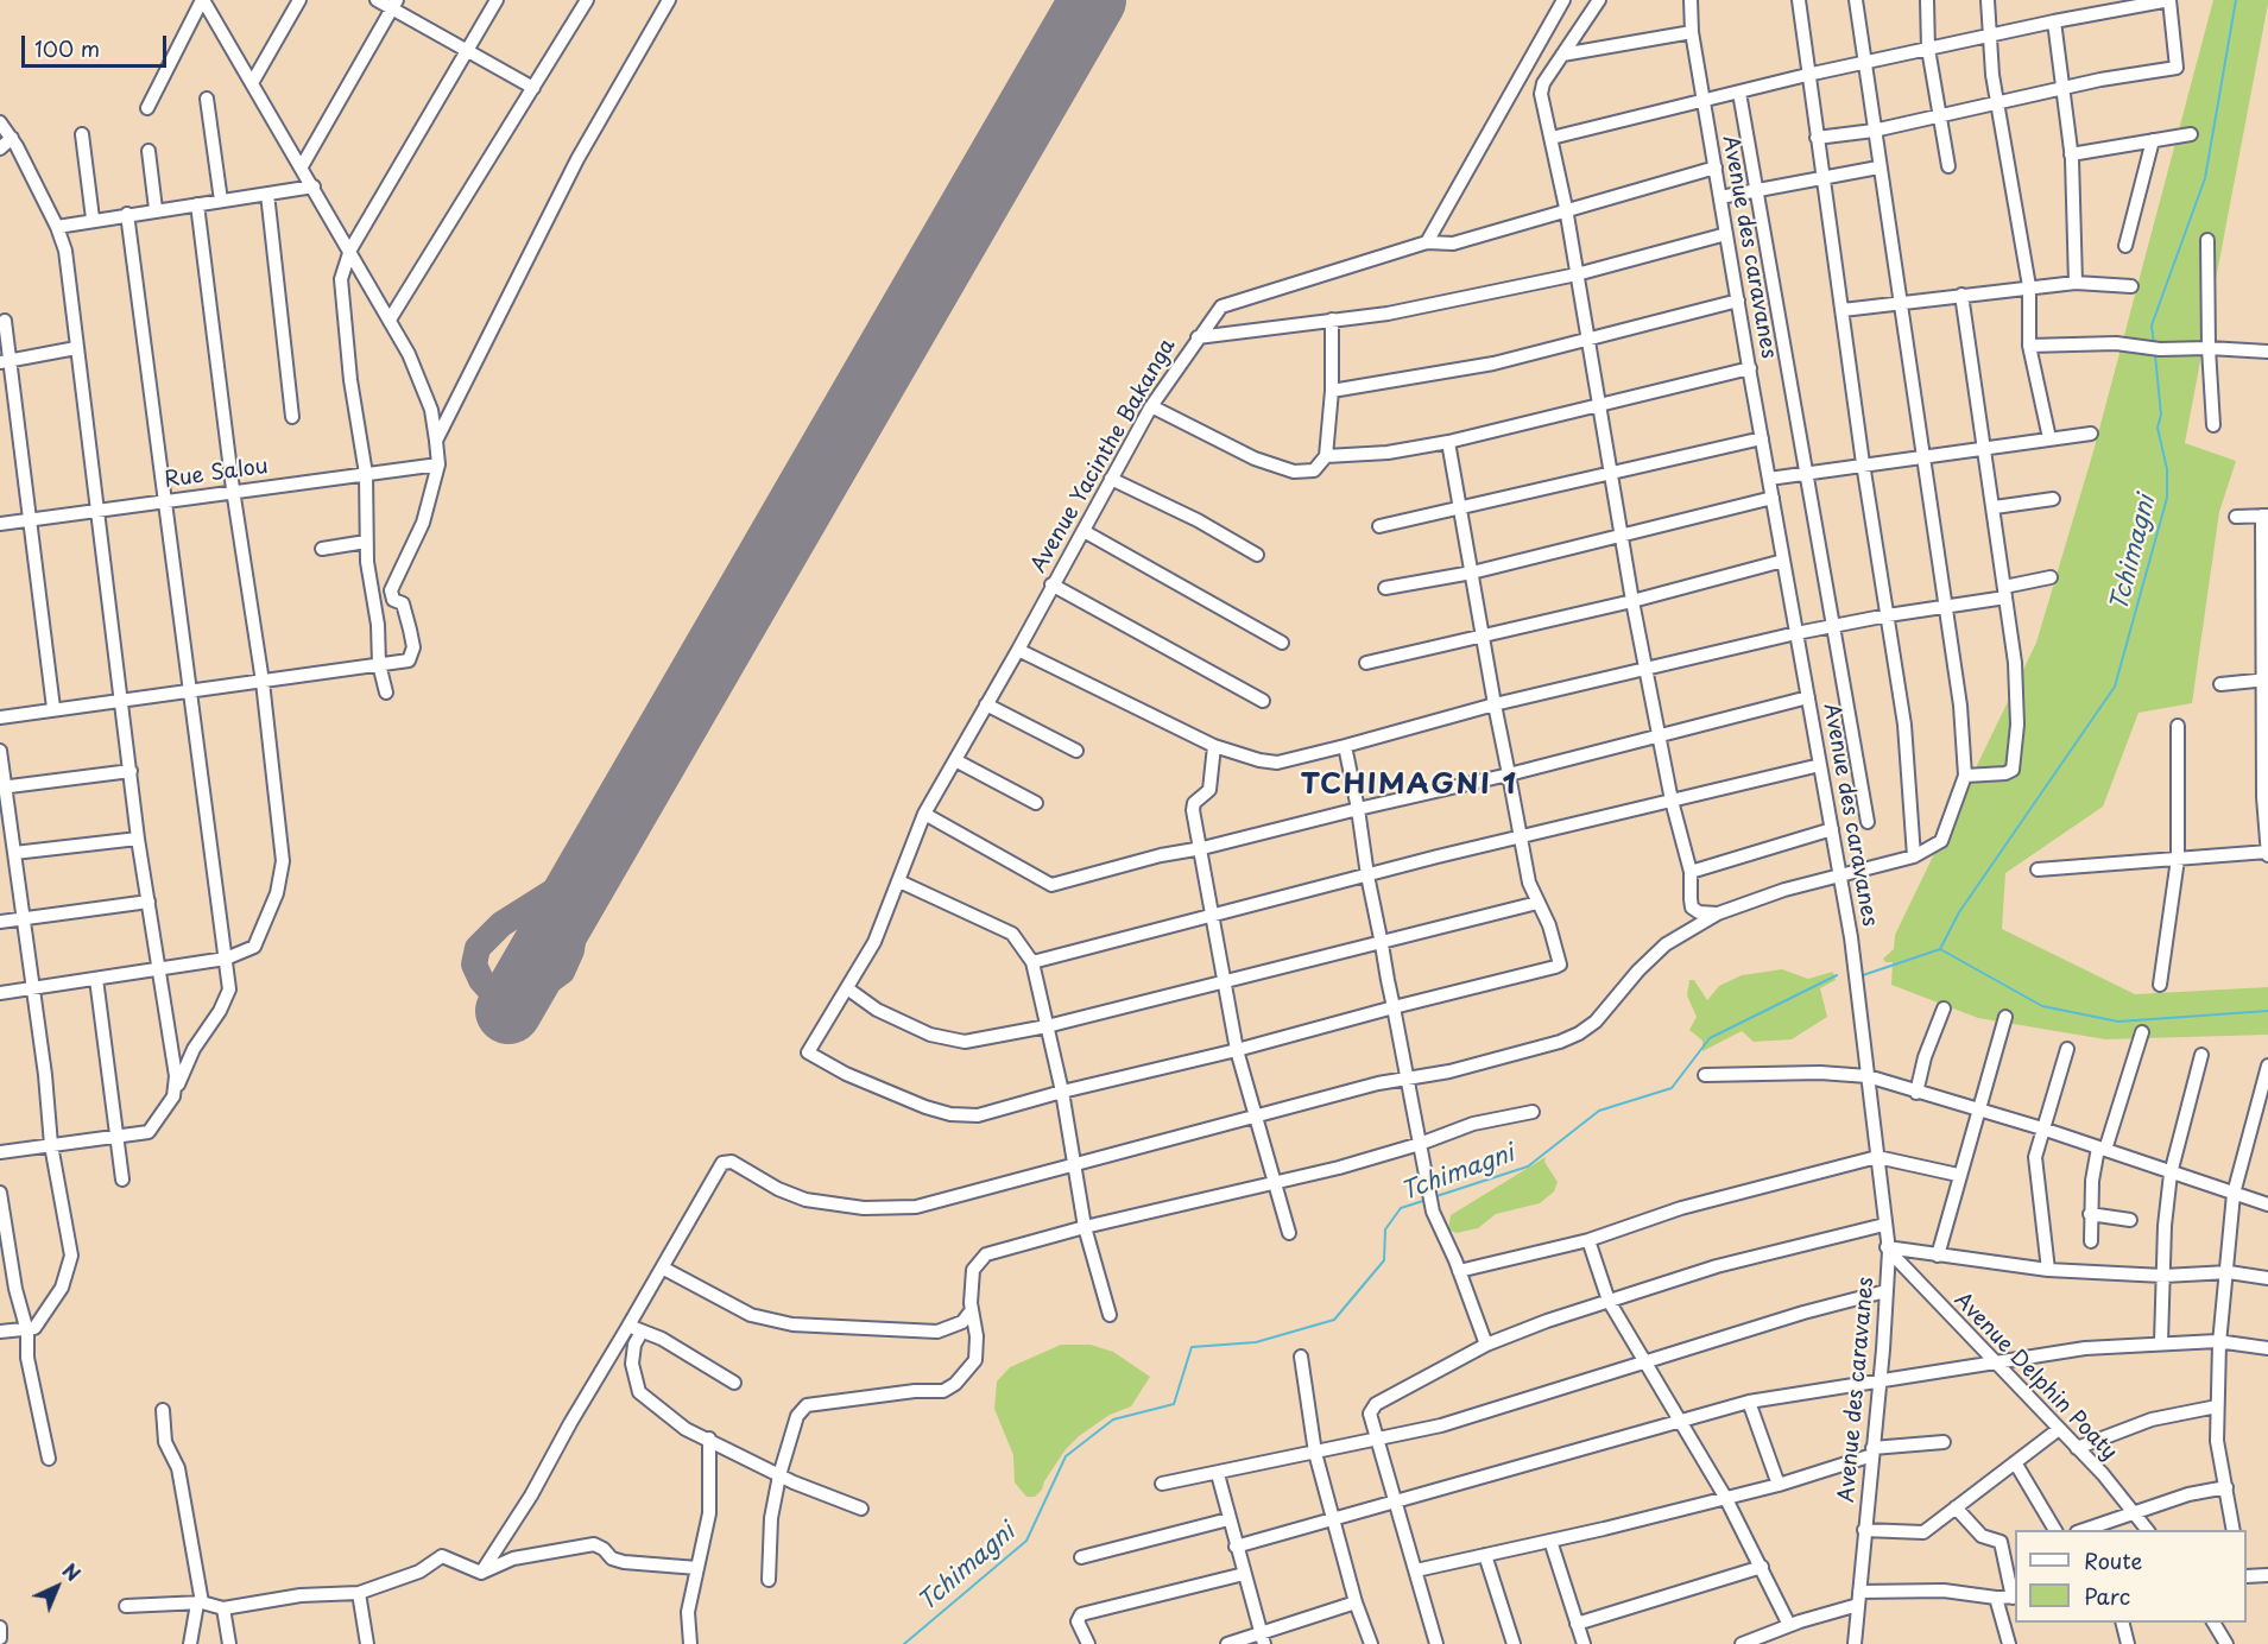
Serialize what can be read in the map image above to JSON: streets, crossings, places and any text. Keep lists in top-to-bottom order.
{
  "streets": {
    "street": [
      "Avenue des caravanes",
      "Avenue Yacinthe Bakanga",
      "Rue Salou",
      "Avenue Delphin Poaty"
    ]
  },
  "crossings": [
    ["Avenue des caravanes", "Avenue Delphin Poaty"]
  ],
  "districts": ["TCHIMAGNI 1"],
  "water": ["Tchimagni"],
  "legend": ["Route", "Parc"],
  "scale_bar": "100 m",
  "north": "top right"
}
